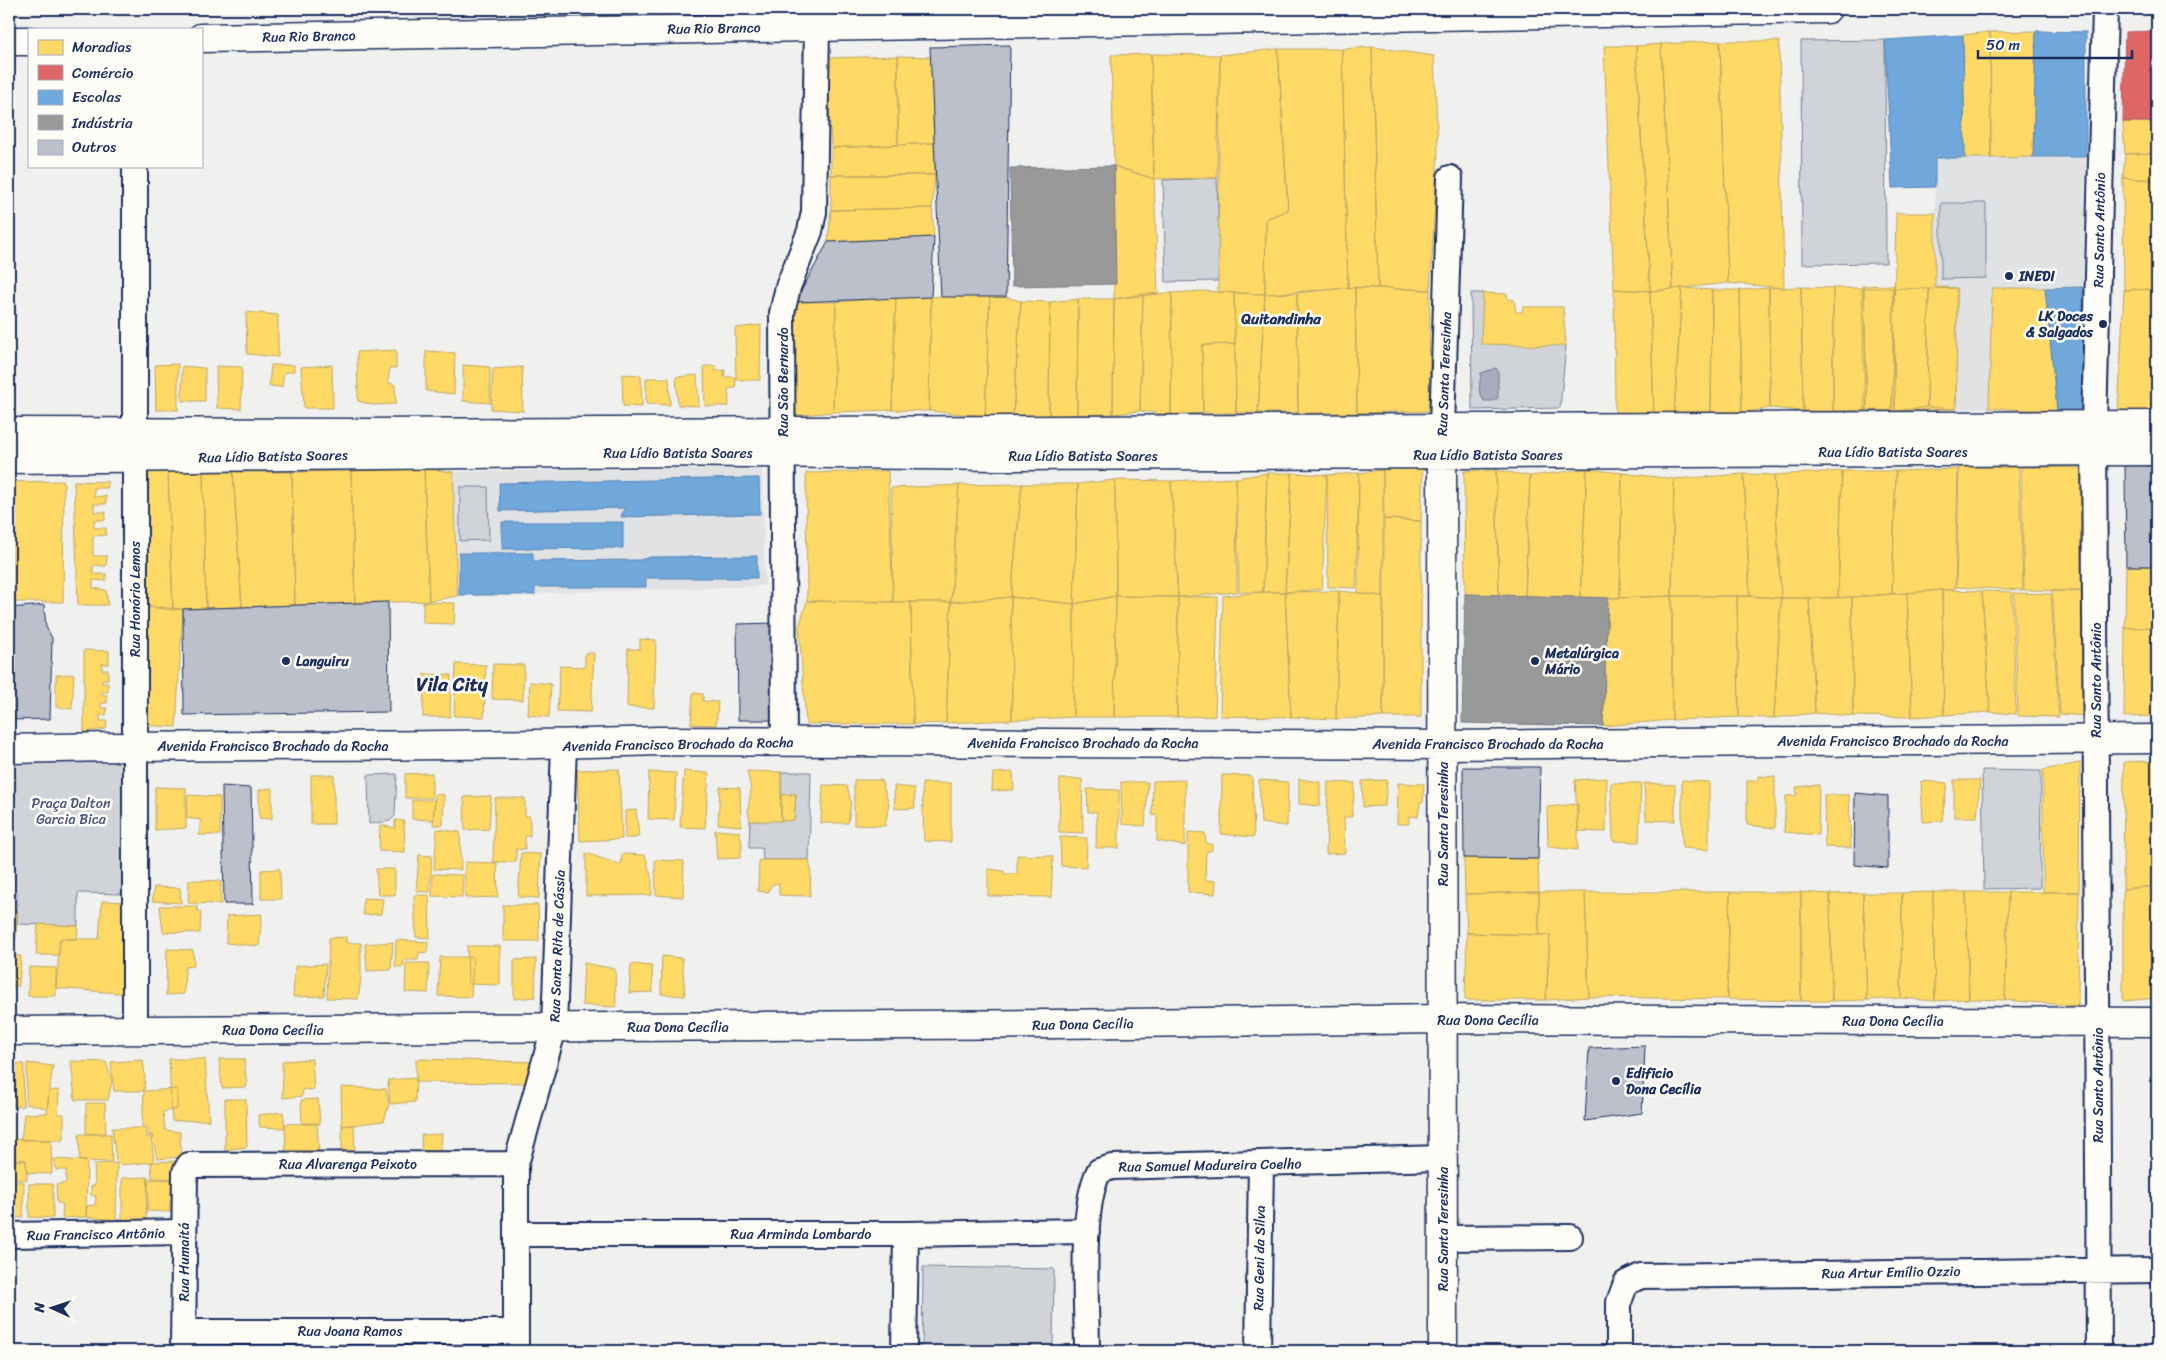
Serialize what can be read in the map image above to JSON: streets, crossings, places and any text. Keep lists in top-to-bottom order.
{
  "streets": {
    "street": [
      "Rua Rio Branco",
      "Rua Santo Antônio",
      "Rua Santa Teresinha",
      "Rua São Bernardo",
      "Rua Lídio Batista Soares",
      "Rua Honório Lemos",
      "Avenida Francisco Brochado da Rocha",
      "Rua Santa Rita de Cássia",
      "Rua Dona Cecília",
      "Rua Alvarenga Peixoto",
      "Rua Samuel Madureira Coelho",
      "Rua Francisco Antônio",
      "Rua Arminda Lombardo",
      "Rua Geni da Silva",
      "Rua Humaitá",
      "Rua Artur Emílio Ozzio",
      "Rua Joana Ramos"
    ]
  },
  "crossings": [
    ["Rua Rio Branco", "Rua São Bernardo"],
    ["Rua Santo Antônio", "Rua Lídio Batista Soares"],
    ["Rua Santo Antônio", "Avenida Francisco Brochado da Rocha"],
    ["Rua Santo Antônio", "Rua Dona Cecília"],
    ["Rua Santo Antônio", "Rua Artur Emílio Ozzio"],
    ["Rua Santa Teresinha", "Rua Lídio Batista Soares"],
    ["Rua Santa Teresinha", "Avenida Francisco Brochado da Rocha"],
    ["Rua Santa Teresinha", "Rua Dona Cecília"],
    ["Rua Santa Teresinha", "Rua Samuel Madureira Coelho"],
    ["Rua São Bernardo", "Rua Lídio Batista Soares"],
    ["Rua São Bernardo", "Avenida Francisco Brochado da Rocha"],
    ["Rua Lídio Batista Soares", "Rua Honório Lemos"],
    ["Rua Honório Lemos", "Avenida Francisco Brochado da Rocha"],
    ["Rua Honório Lemos", "Rua Dona Cecília"],
    ["Avenida Francisco Brochado da Rocha", "Rua Santa Rita de Cássia"],
    ["Rua Santa Rita de Cássia", "Rua Dona Cecília"],
    ["Rua Santa Rita de Cássia", "Rua Alvarenga Peixoto"],
    ["Rua Santa Rita de Cássia", "Rua Arminda Lombardo"],
    ["Rua Santa Rita de Cássia", "Rua Joana Ramos"],
    ["Rua Alvarenga Peixoto", "Rua Humaitá"],
    ["Rua Samuel Madureira Coelho", "Rua Arminda Lombardo"],
    ["Rua Samuel Madureira Coelho", "Rua Geni da Silva"],
    ["Rua Francisco Antônio", "Rua Humaitá"],
    ["Rua Humaitá", "Rua Joana Ramos"]
  ],
  "districts": ["Quitandinha", "Vila City"],
  "parks": ["Praça Dalton Garcia Bica"],
  "places": [
    "INEDI",
    "LK Doces & Salgados",
    "Languiru",
    "Metalúrgica Mário",
    "Edificio Dona Cecília"
  ],
  "legend": [
    "Moradias",
    "Comércio",
    "Escolas",
    "Indústria",
    "Outros"
  ],
  "scale_bar": "50 m",
  "north": "left"
}
